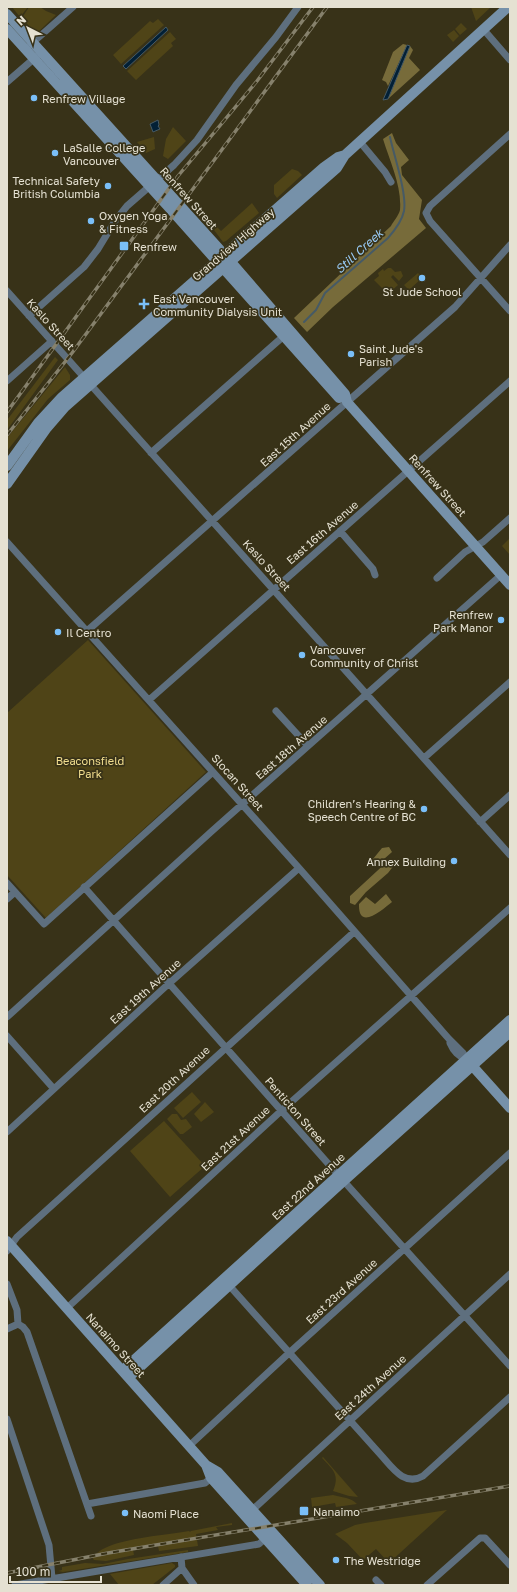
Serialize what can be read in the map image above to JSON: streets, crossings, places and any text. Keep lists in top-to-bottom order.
{
  "streets": {
    "street": [
      "Renfrew Street",
      "Grandview Highway",
      "Kaslo Street",
      "East 15th Avenue",
      "East 16th Avenue",
      "East 18th Avenue",
      "Slocan Street",
      "East 19th Avenue",
      "East 20th Avenue",
      "Penticton Street",
      "East 21st Avenue",
      "East 22nd Avenue",
      "East 23rd Avenue",
      "Nanaimo Street",
      "East 24th Avenue"
    ]
  },
  "crossings": [
    ["Renfrew Street", "Grandview Highway"],
    ["Renfrew Street", "East 15th Avenue"],
    ["Renfrew Street", "East 16th Avenue"],
    ["Renfrew Street", "East 18th Avenue"],
    ["Grandview Highway", "Kaslo Street"],
    ["Kaslo Street", "East 15th Avenue"],
    ["Kaslo Street", "East 16th Avenue"],
    ["Kaslo Street", "East 18th Avenue"],
    ["East 15th Avenue", "Slocan Street"],
    ["East 16th Avenue", "Slocan Street"],
    ["East 18th Avenue", "Slocan Street"],
    ["East 18th Avenue", "Penticton Street"],
    ["Slocan Street", "East 19th Avenue"],
    ["Slocan Street", "East 20th Avenue"],
    ["Slocan Street", "East 21st Avenue"],
    ["Slocan Street", "East 22nd Avenue"],
    ["East 19th Avenue", "Penticton Street"],
    ["East 20th Avenue", "Penticton Street"],
    ["East 20th Avenue", "Nanaimo Street"],
    ["Penticton Street", "East 21st Avenue"],
    ["Penticton Street", "East 22nd Avenue"],
    ["Penticton Street", "East 23rd Avenue"],
    ["Penticton Street", "East 24th Avenue"],
    ["East 21st Avenue", "Nanaimo Street"],
    ["East 22nd Avenue", "Nanaimo Street"],
    ["East 23rd Avenue", "Nanaimo Street"],
    ["Nanaimo Street", "East 24th Avenue"]
  ],
  "water": ["Still Creek"],
  "parks": ["Beaconsfield Park"],
  "places": {
    "other": [
      "Renfrew Village",
      "LaSalle College Vancouver",
      "Technical Safety British Columbia",
      "Oxygen Yoga & Fitness",
      "St Jude School",
      "Saint Jude's Parish",
      "Renfrew Park Manor",
      "Il Centro",
      "Vancouver Community of Christ",
      "Children’s Hearing & Speech Centre of BC",
      "Annex Building",
      "Naomi Place",
      "The Westridge"
    ],
    "transit": ["Renfrew", "Nanaimo"],
    "health": ["East Vancouver Community Dialysis Unit"]
  },
  "scale_bar": "100 m",
  "north": "top left"
}
